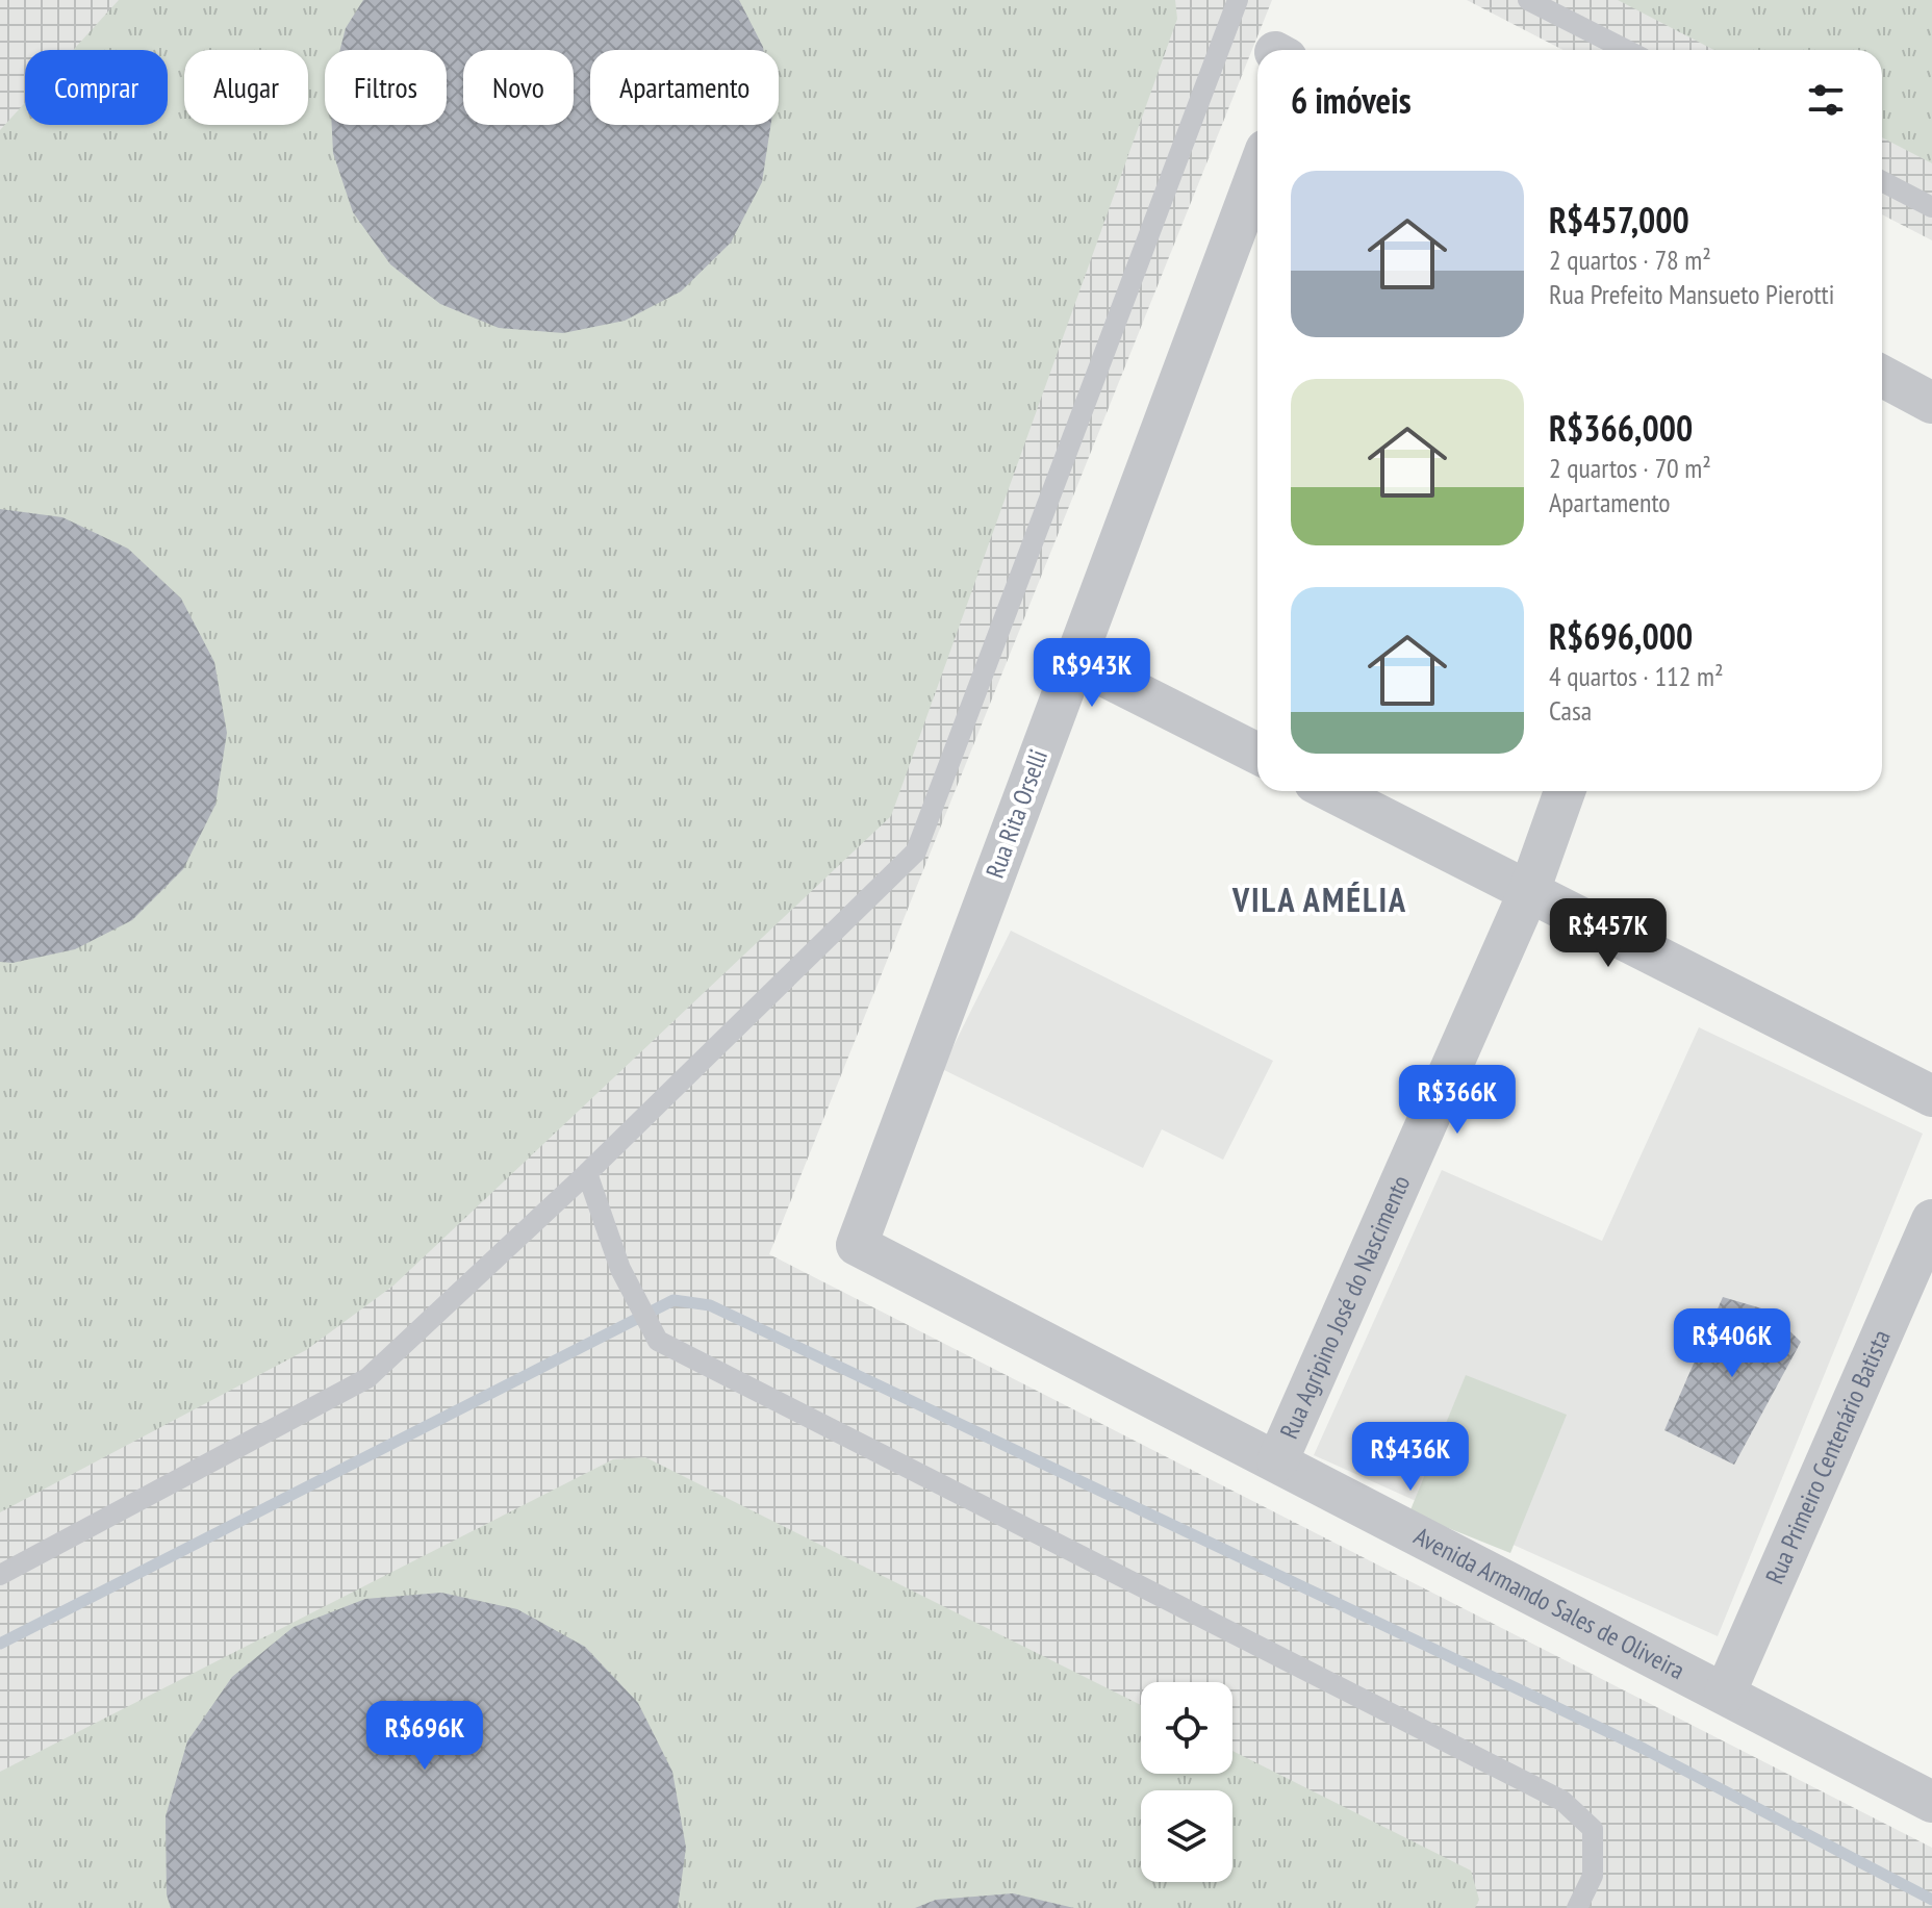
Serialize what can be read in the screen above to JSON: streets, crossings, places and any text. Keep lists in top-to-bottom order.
{
  "streets": {
    "street": [
      "Rua Rita Orselli",
      "Rua Agripino José do Nascimento",
      "Rua Primeiro Centenário Batista",
      "Avenida Armando Sales de Oliveira"
    ]
  },
  "crossings": [
    ["Rua Rita Orselli", "Avenida Armando Sales de Oliveira"],
    ["Rua Agripino José do Nascimento", "Avenida Armando Sales de Oliveira"],
    ["Rua Primeiro Centenário Batista", "Avenida Armando Sales de Oliveira"]
  ],
  "districts": ["VILA AMÉLIA"],
  "page": {
    "chip": [
      "Comprar",
      "Alugar",
      "Filtros",
      "Novo",
      "Apartamento"
    ],
    "heading": "6 imóveis",
    "list": [
      {
        "name": "R$457,000",
        "note": "2 quartos · 78 m² · Rua Prefeito Mansueto Pierotti"
      },
      {
        "name": "R$366,000",
        "note": "2 quartos · 70 m² · Apartamento"
      },
      {
        "name": "R$696,000",
        "note": "4 quartos · 112 m² · Casa"
      }
    ],
    "price": [
      "R$943K",
      "R$457K",
      "R$366K",
      "R$406K",
      "R$436K",
      "R$696K"
    ]
  }
}
